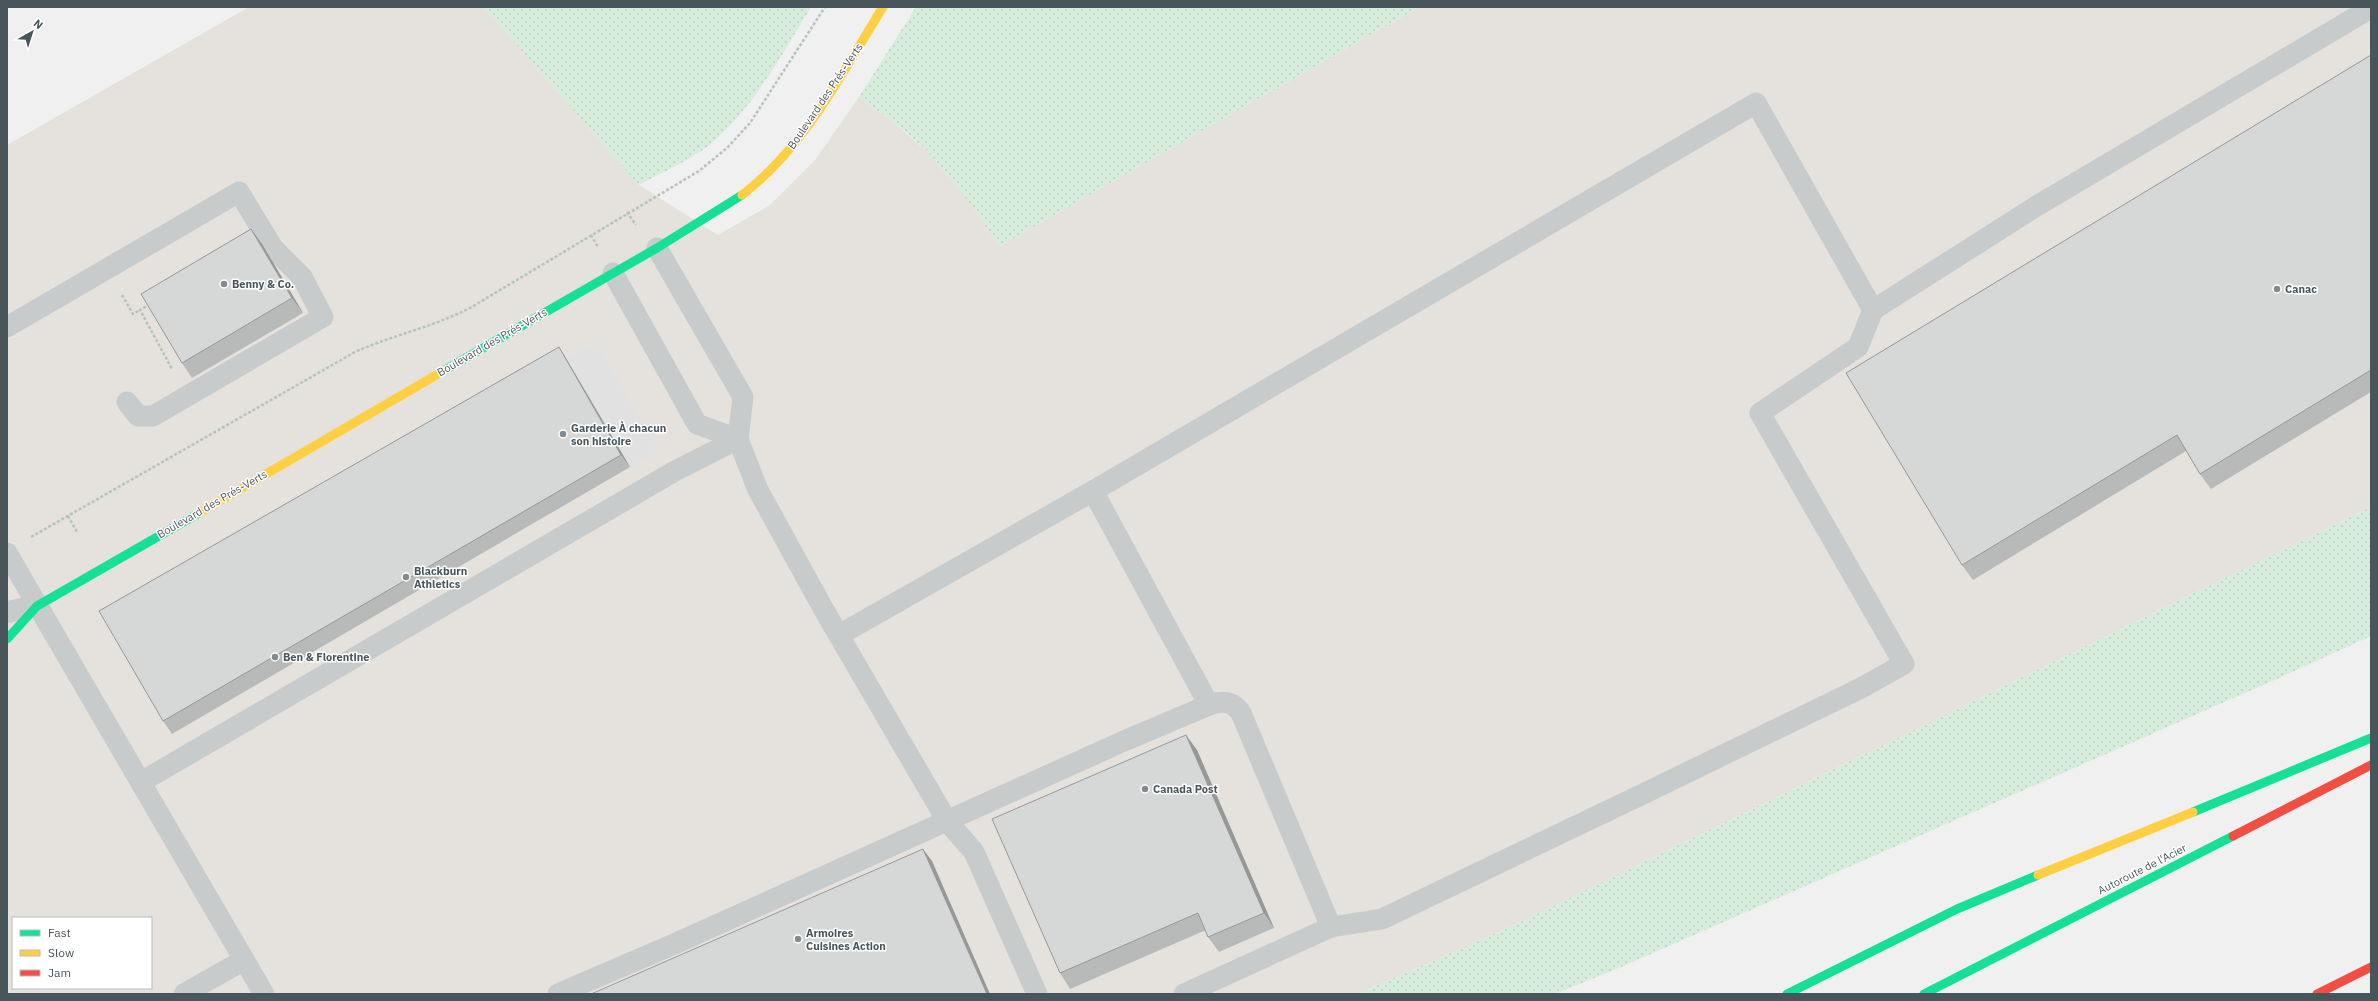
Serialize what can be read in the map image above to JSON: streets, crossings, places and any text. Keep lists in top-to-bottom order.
{
  "streets": {
    "main road": ["Boulevard des Prés-Verts", "Autoroute de l'Acier"]
  },
  "places": [
    "Benny & Co.",
    "Canac",
    "Garderie À chacun son histoire",
    "Blackburn Athletics",
    "Ben & Florentine",
    "Canada Post",
    "Armoires Cuisines Action"
  ],
  "legend": ["Fast", "Slow", "Jam"],
  "north": "top right"
}
